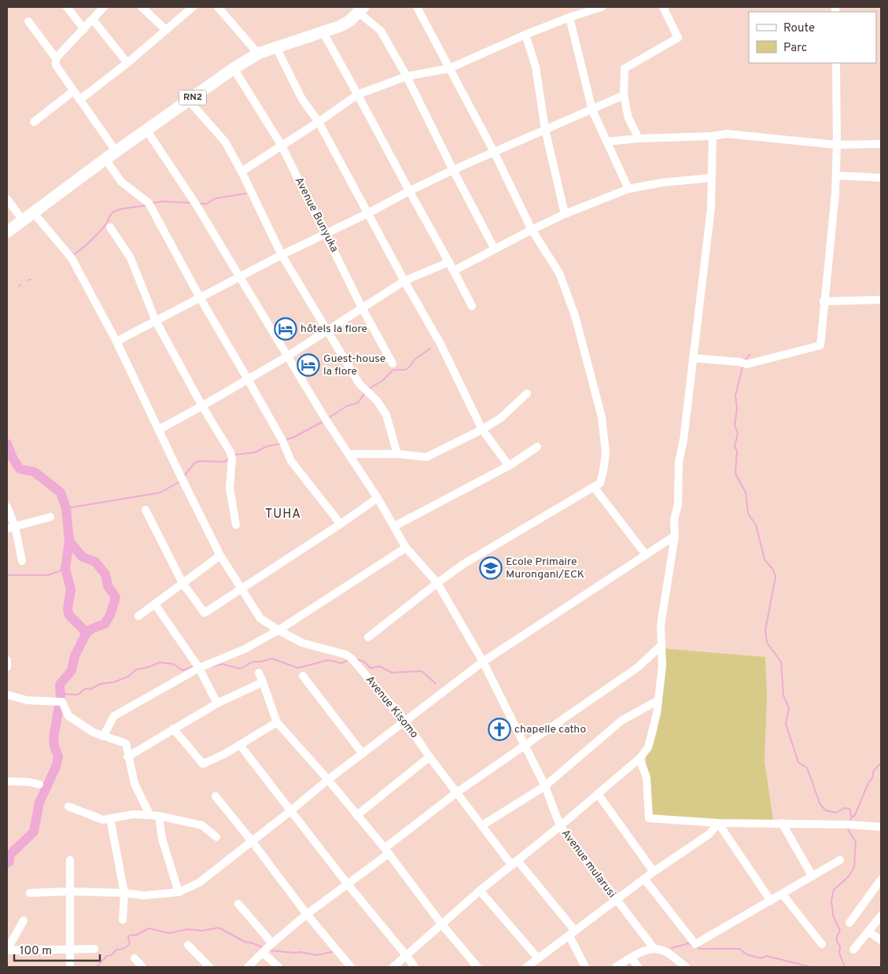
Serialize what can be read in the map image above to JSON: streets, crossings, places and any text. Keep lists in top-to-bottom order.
{
  "streets": {
    "highway": ["RN2"],
    "street": ["Avenue Bunyuka", "Avenue Kisomo", "Avenue mularusi"]
  },
  "crossings": [
    ["RN2", "Avenue Bunyuka"],
    ["RN2", "Avenue Kisomo"],
    ["RN2", "Avenue mularusi"]
  ],
  "districts": ["TUHA"],
  "places": {
    "hotel": ["hôtels la flore", "Guest-house la flore"],
    "school or university": ["Ecole Primaire Murongani/ECK"],
    "church": ["chapelle catho"]
  },
  "legend": ["Route", "Parc"],
  "scale_bar": "100 m"
}
